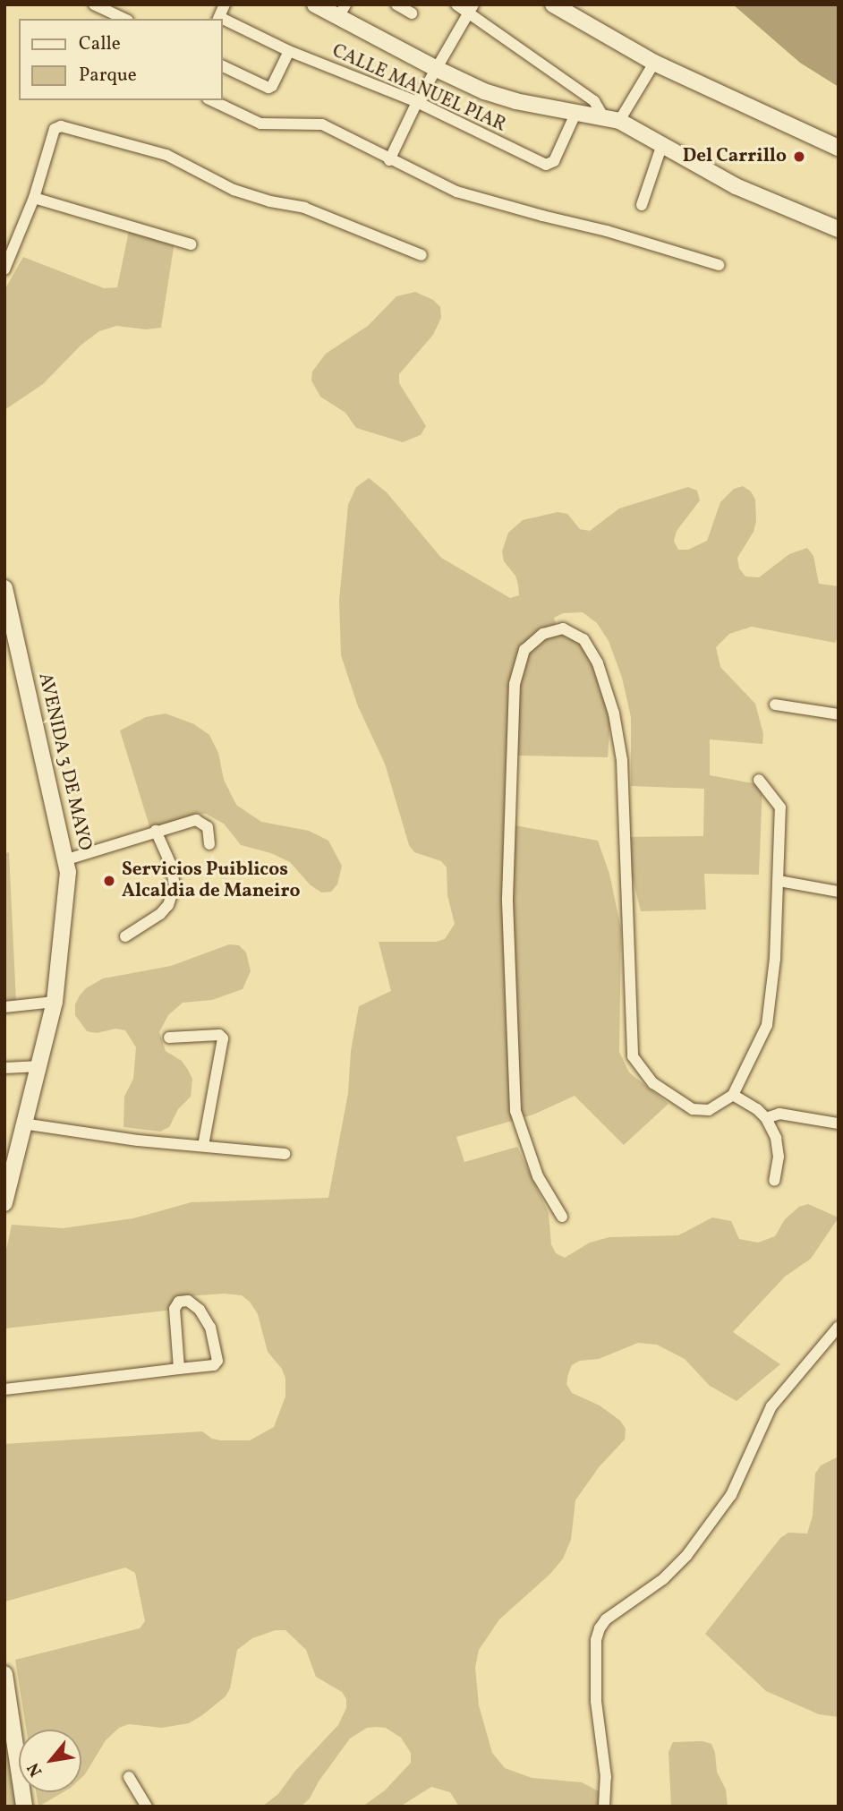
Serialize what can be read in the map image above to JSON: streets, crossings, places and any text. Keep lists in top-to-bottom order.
{
  "streets": {
    "street": ["CALLE MANUEL PIAR", "AVENIDA 3 DE MAYO"]
  },
  "places": ["Del Carrillo", "Servicios Puiblicos Alcaldia de Maneiro"],
  "legend": ["Calle", "Parque"],
  "north": "bottom left"
}
